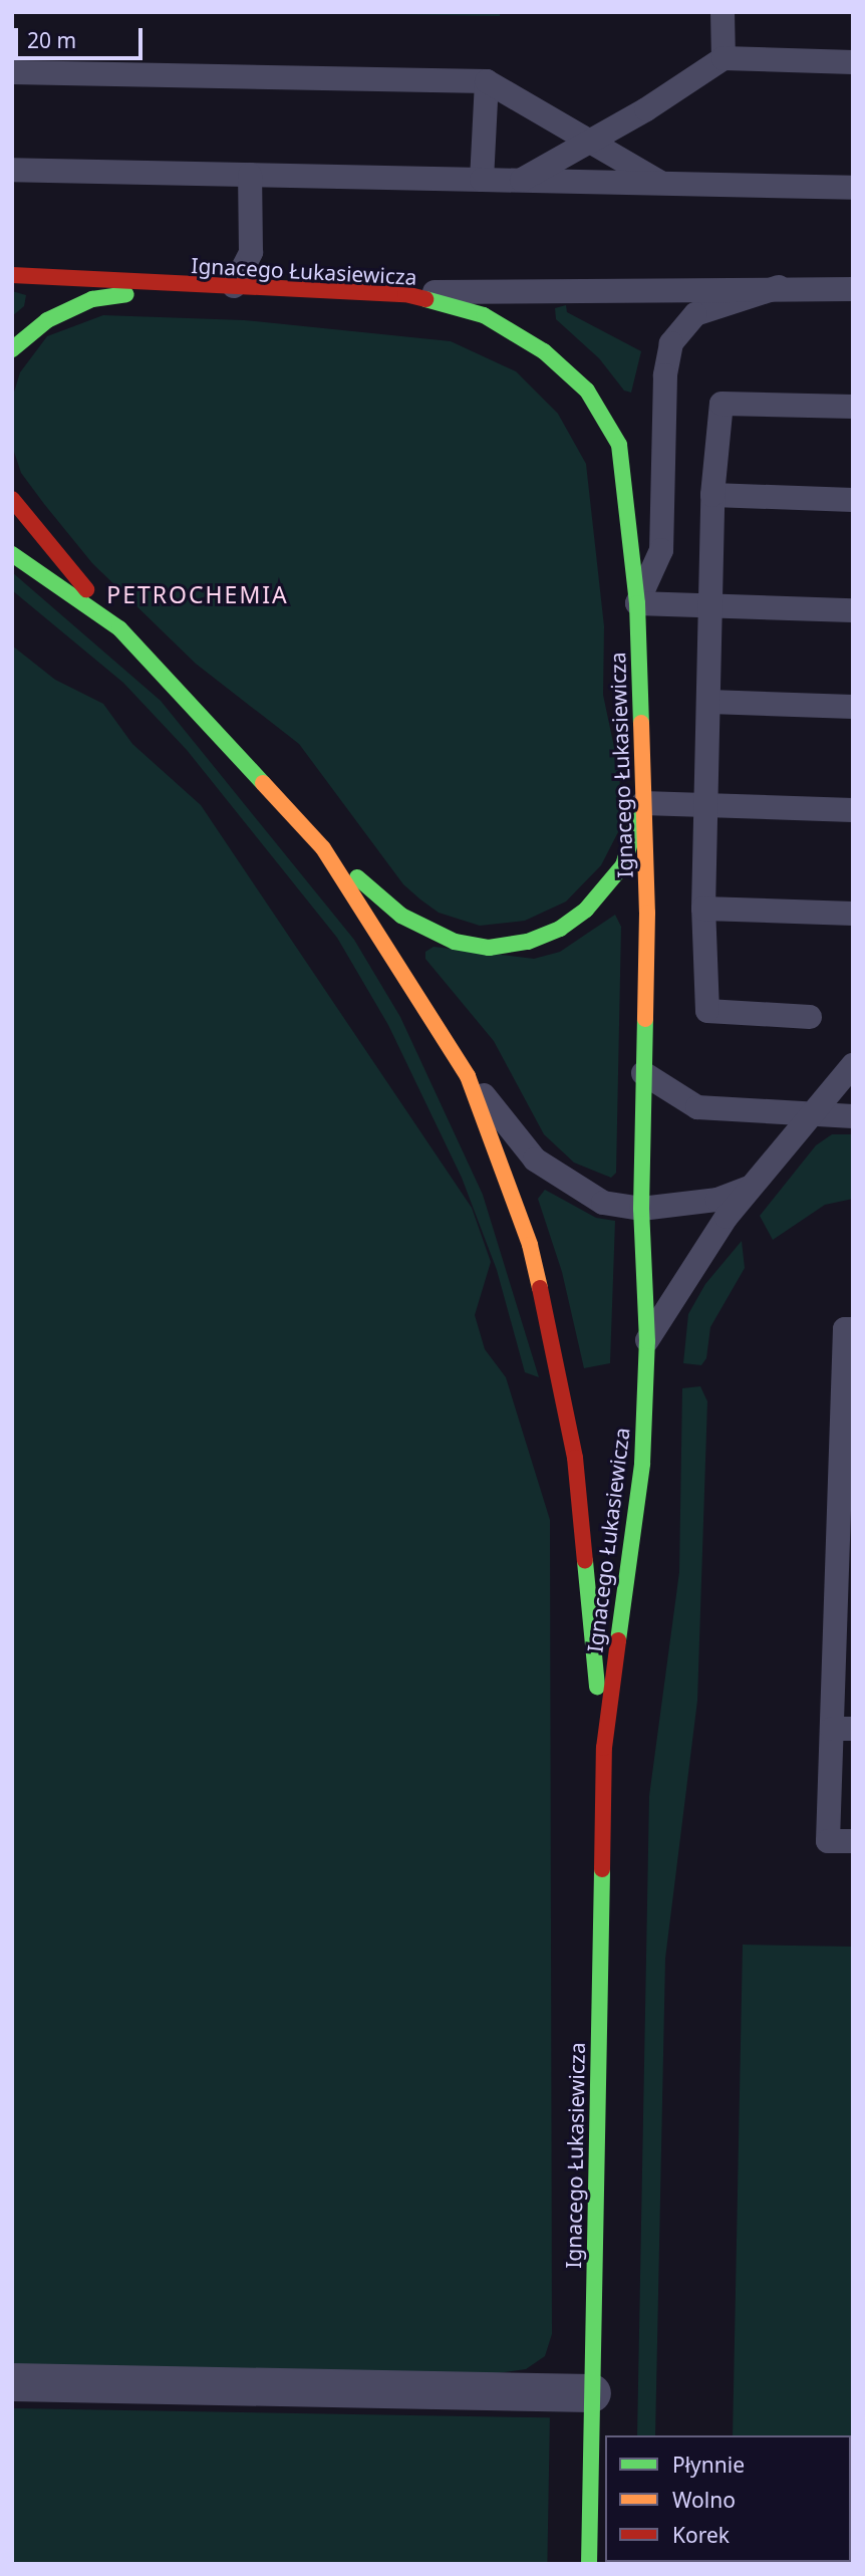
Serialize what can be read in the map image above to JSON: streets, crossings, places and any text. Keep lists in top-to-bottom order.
{
  "streets": {
    "main road": ["Ignacego Łukasiewicza"]
  },
  "districts": ["PETROCHEMIA"],
  "legend": ["Płynnie", "Wolno", "Korek"],
  "scale_bar": "20 m"
}
